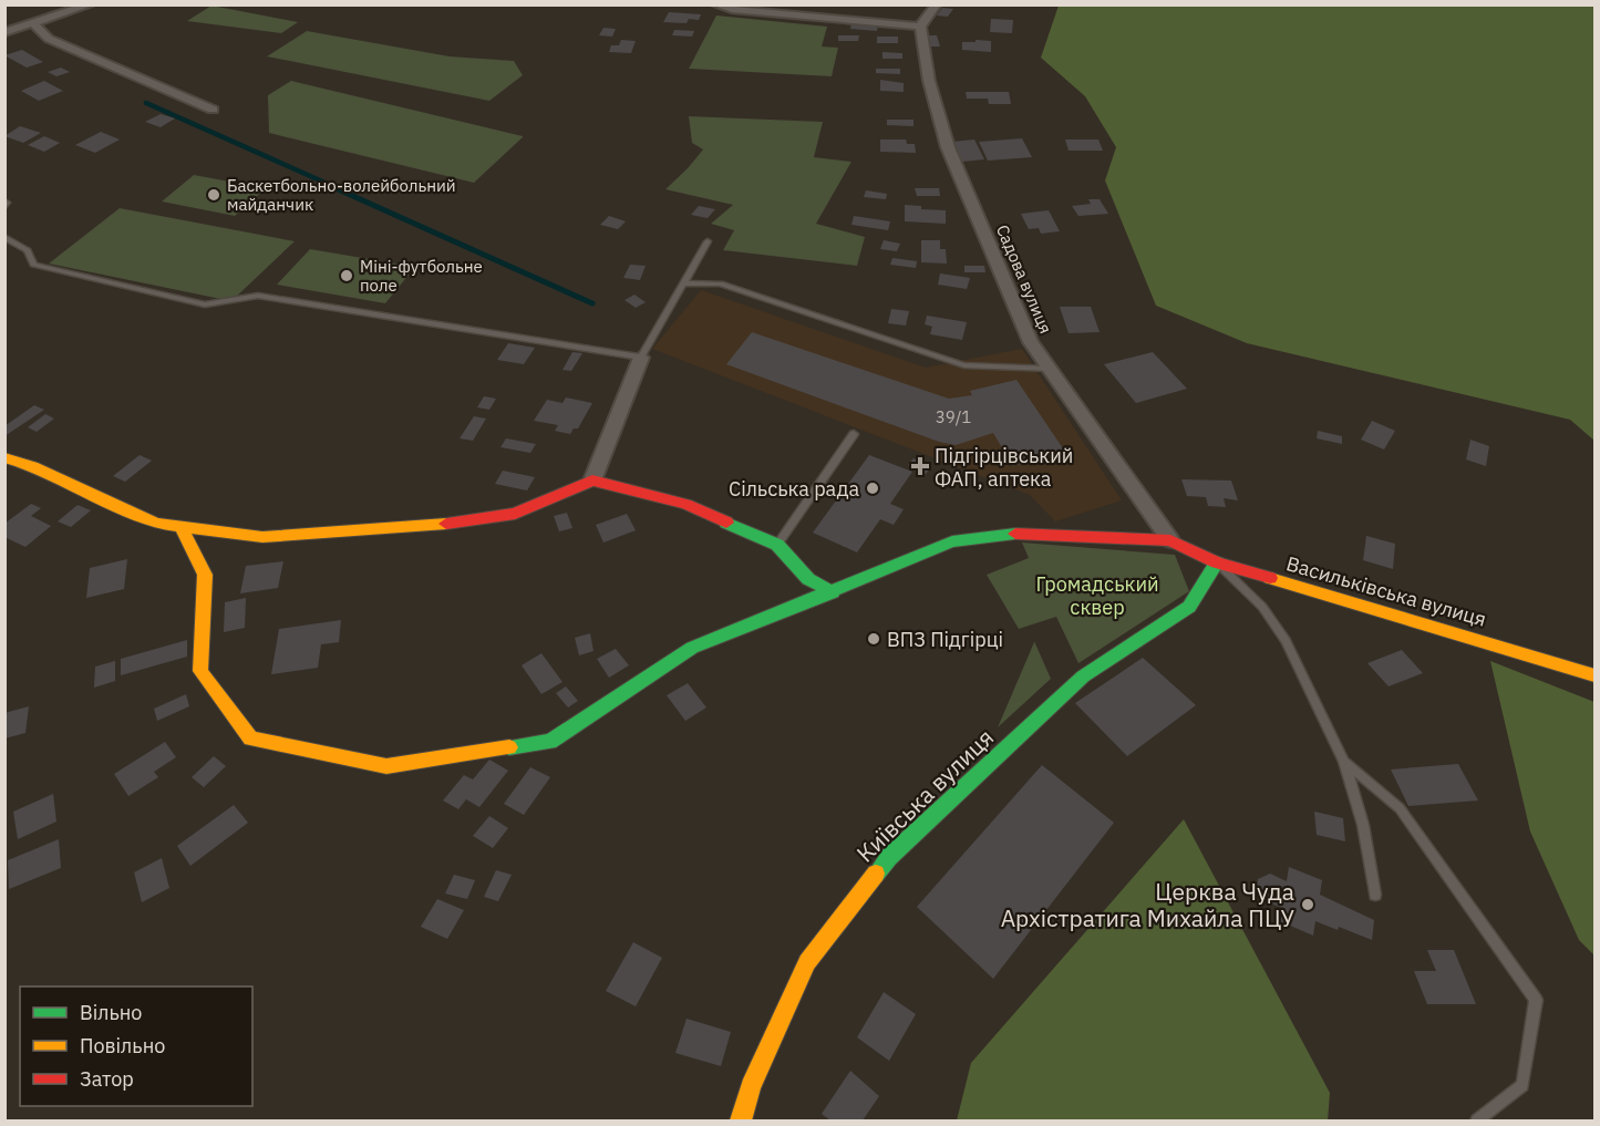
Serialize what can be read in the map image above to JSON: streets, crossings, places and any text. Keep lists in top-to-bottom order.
{
  "streets": {
    "street": ["Садова вулиця", "Васильківська вулиця", "Київська вулиця"]
  },
  "crossings": [
    ["Садова вулиця", "Васильківська вулиця"],
    ["Васильківська вулиця", "Київська вулиця"]
  ],
  "parks": ["Громадський сквер"],
  "places": {
    "other": [
      "Баскетбольно-волейбольний майданчик",
      "Міні-футбольне поле",
      "Сільська рада",
      "ВПЗ Підгірці",
      "Церква Чуда Архістратига Михайла ПЦУ"
    ],
    "health": ["Підгірцівський ФАП, аптека"]
  },
  "house_numbers": ["39/1"],
  "legend": ["Вільно", "Повільно", "Затор"]
}
